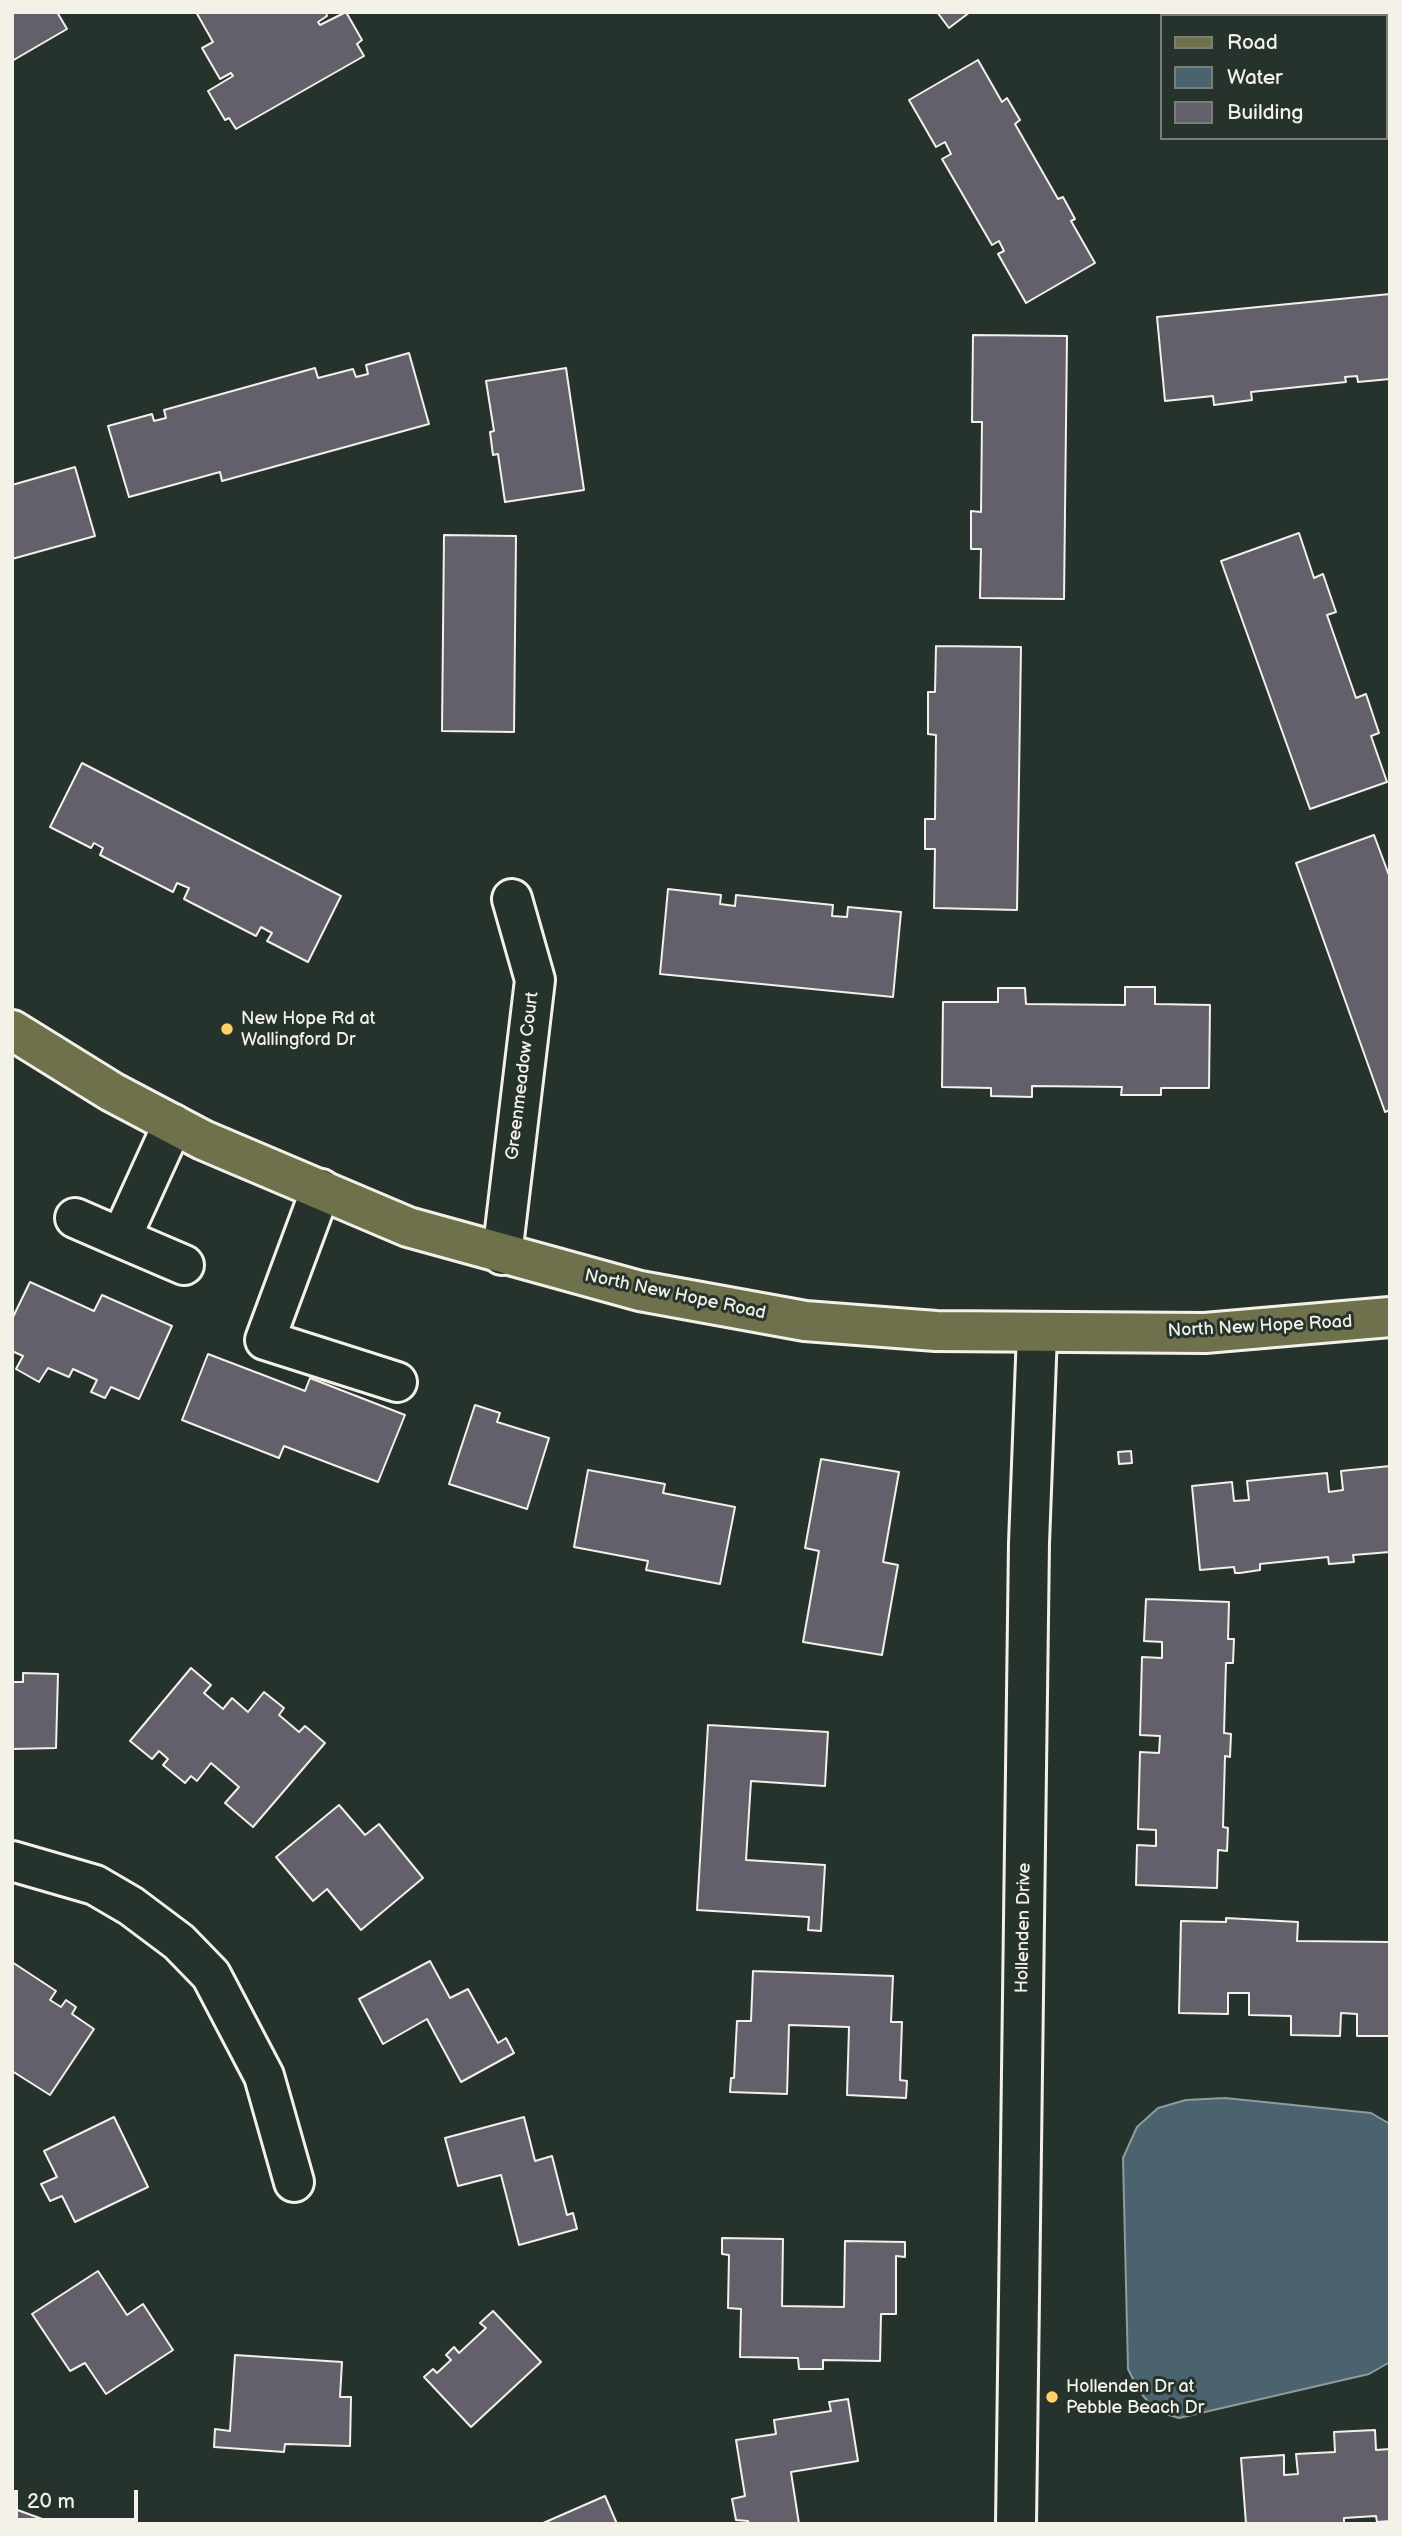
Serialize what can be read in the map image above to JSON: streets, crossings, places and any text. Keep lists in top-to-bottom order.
{
  "streets": {
    "main road": ["North New Hope Road"],
    "street": ["Greenmeadow Court", "Hollenden Drive"]
  },
  "crossings": [
    ["Greenmeadow Court", "North New Hope Road"],
    ["North New Hope Road", "Hollenden Drive"]
  ],
  "places": ["New Hope Rd at Wallingford Dr", "Hollenden Dr at Pebble Beach Dr"],
  "legend": ["Road", "Water", "Building"],
  "scale_bar": "20 m"
}
